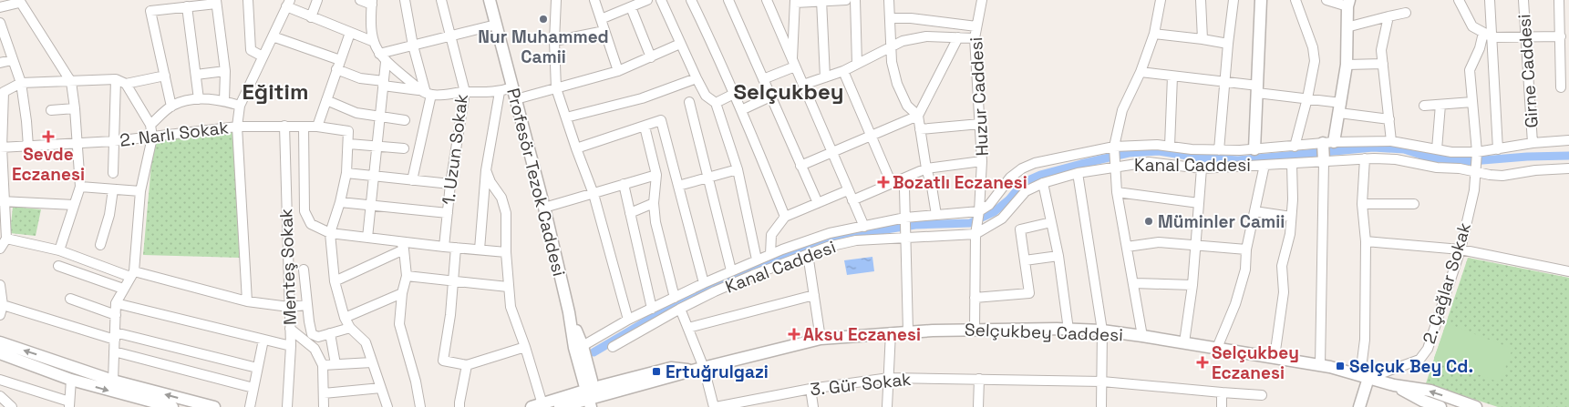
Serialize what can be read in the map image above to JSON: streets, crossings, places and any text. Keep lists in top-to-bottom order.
{
  "streets": {
    "main road": ["Profesör Tezok Caddesi", "Selçukbey Caddesi"],
    "street": [
      "Girne Caddesi",
      "Huzur Caddesi",
      "2. Narlı Sokak",
      "1. Uzun Sokak",
      "Kanal Caddesi",
      "Menteş Sokak",
      "2. Çağlar Sokak",
      "3. Gür Sokak"
    ]
  },
  "crossings": [
    ["Girne Caddesi", "Kanal Caddesi"],
    ["Huzur Caddesi", "Kanal Caddesi"],
    ["Huzur Caddesi", "Selçukbey Caddesi"],
    ["2. Narlı Sokak", "Menteş Sokak"],
    ["Kanal Caddesi", "2. Çağlar Sokak"],
    ["2. Çağlar Sokak", "Selçukbey Caddesi"]
  ],
  "districts": ["Eğitim", "Selçukbey"],
  "places": {
    "other": ["Nur Muhammed Camii", "Müminler Camii"],
    "health": [
      "Sevde Eczanesi",
      "Bozatlı Eczanesi",
      "Aksu Eczanesi",
      "Selçukbey Eczanesi"
    ],
    "transit": ["Selçuk Bey Cd.", "Ertuğrulgazi"]
  }
}
